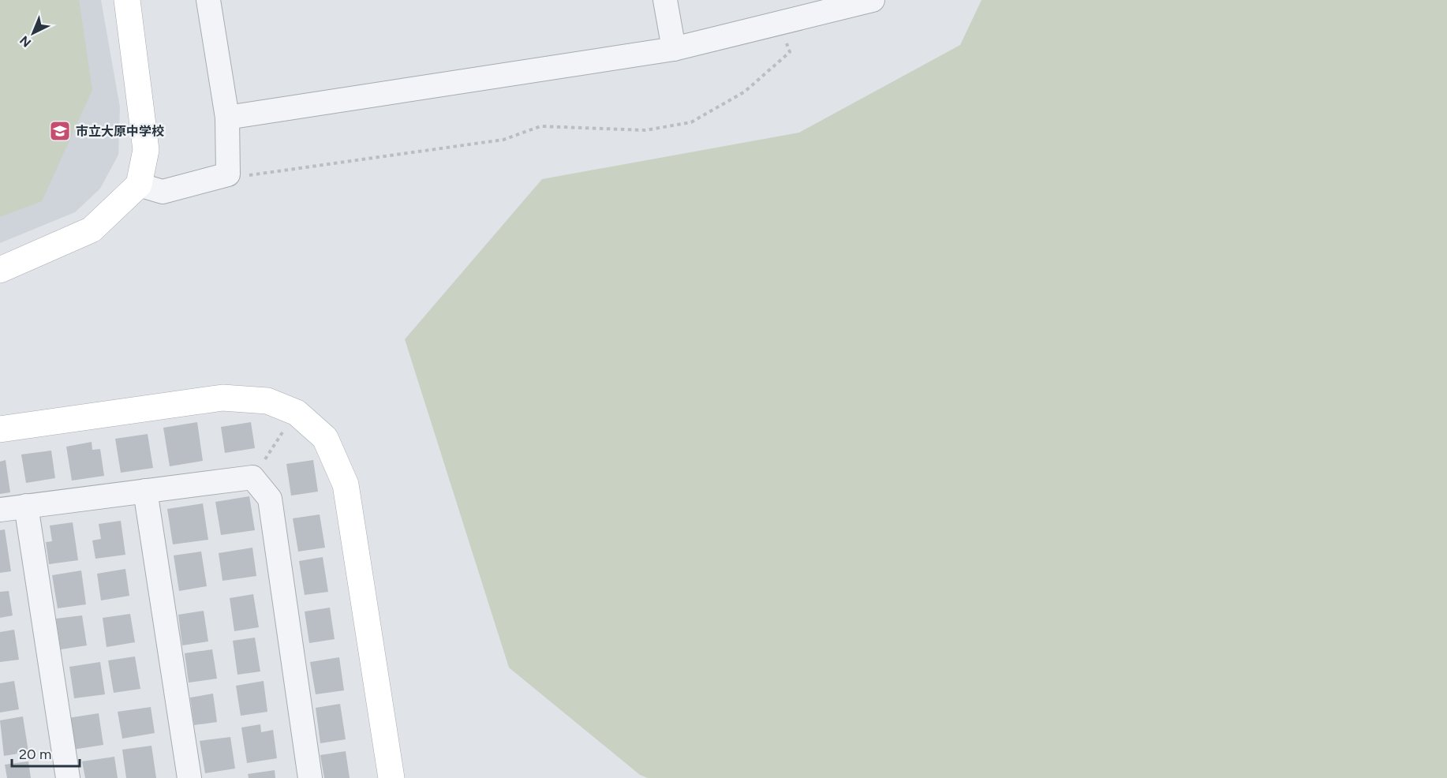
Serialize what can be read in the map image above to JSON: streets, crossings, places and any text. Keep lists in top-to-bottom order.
{
  "places": {
    "school or university": ["市立大原中学校"]
  },
  "scale_bar": "20 m",
  "north": "bottom left"
}
